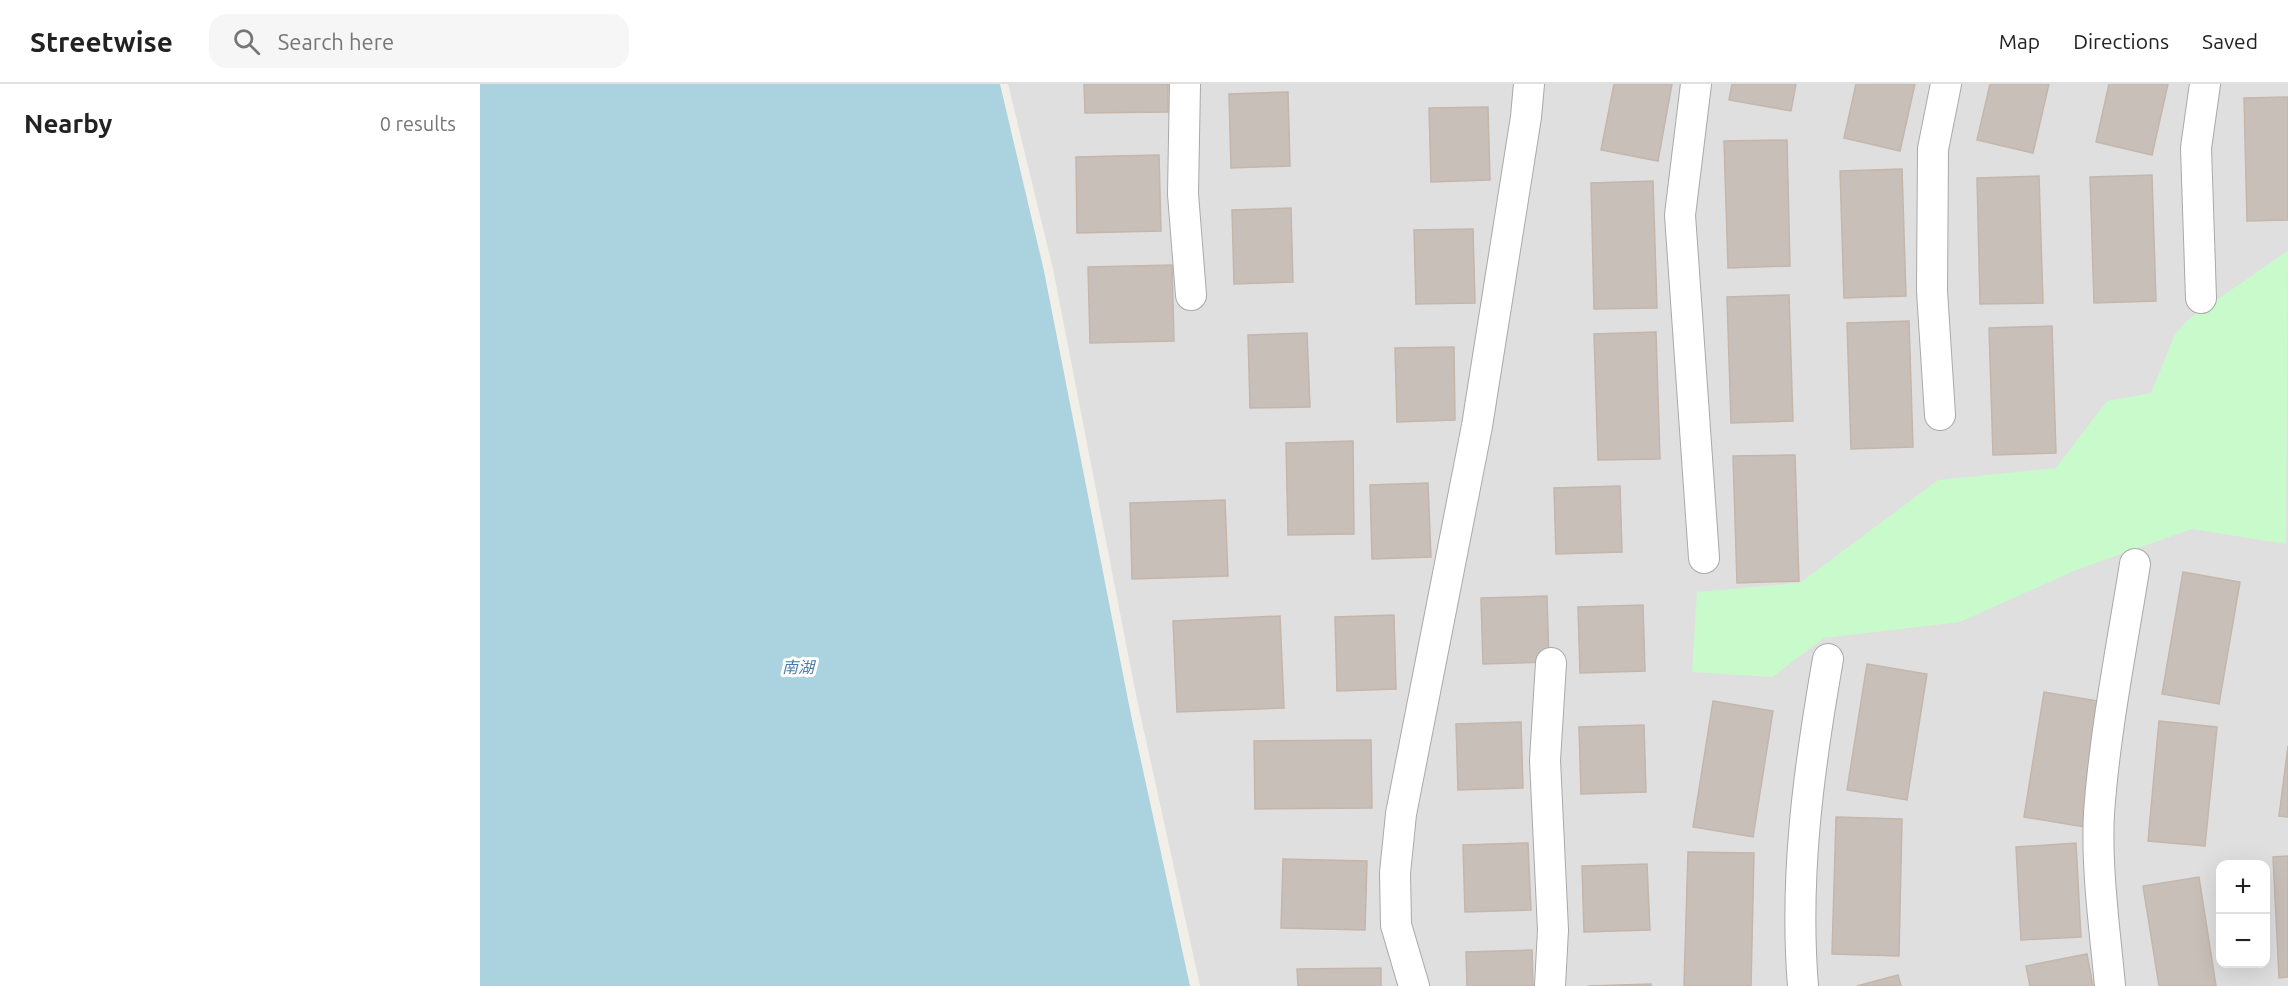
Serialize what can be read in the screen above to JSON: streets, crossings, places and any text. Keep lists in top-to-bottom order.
{
  "water": ["南湖"],
  "page": {
    "header": "Streetwise",
    "search": "Search here",
    "nav": ["Map", "Directions", "Saved"],
    "heading": ["Nearby", "0 results"],
    "map_buttons": ["+", "−"]
  }
}
